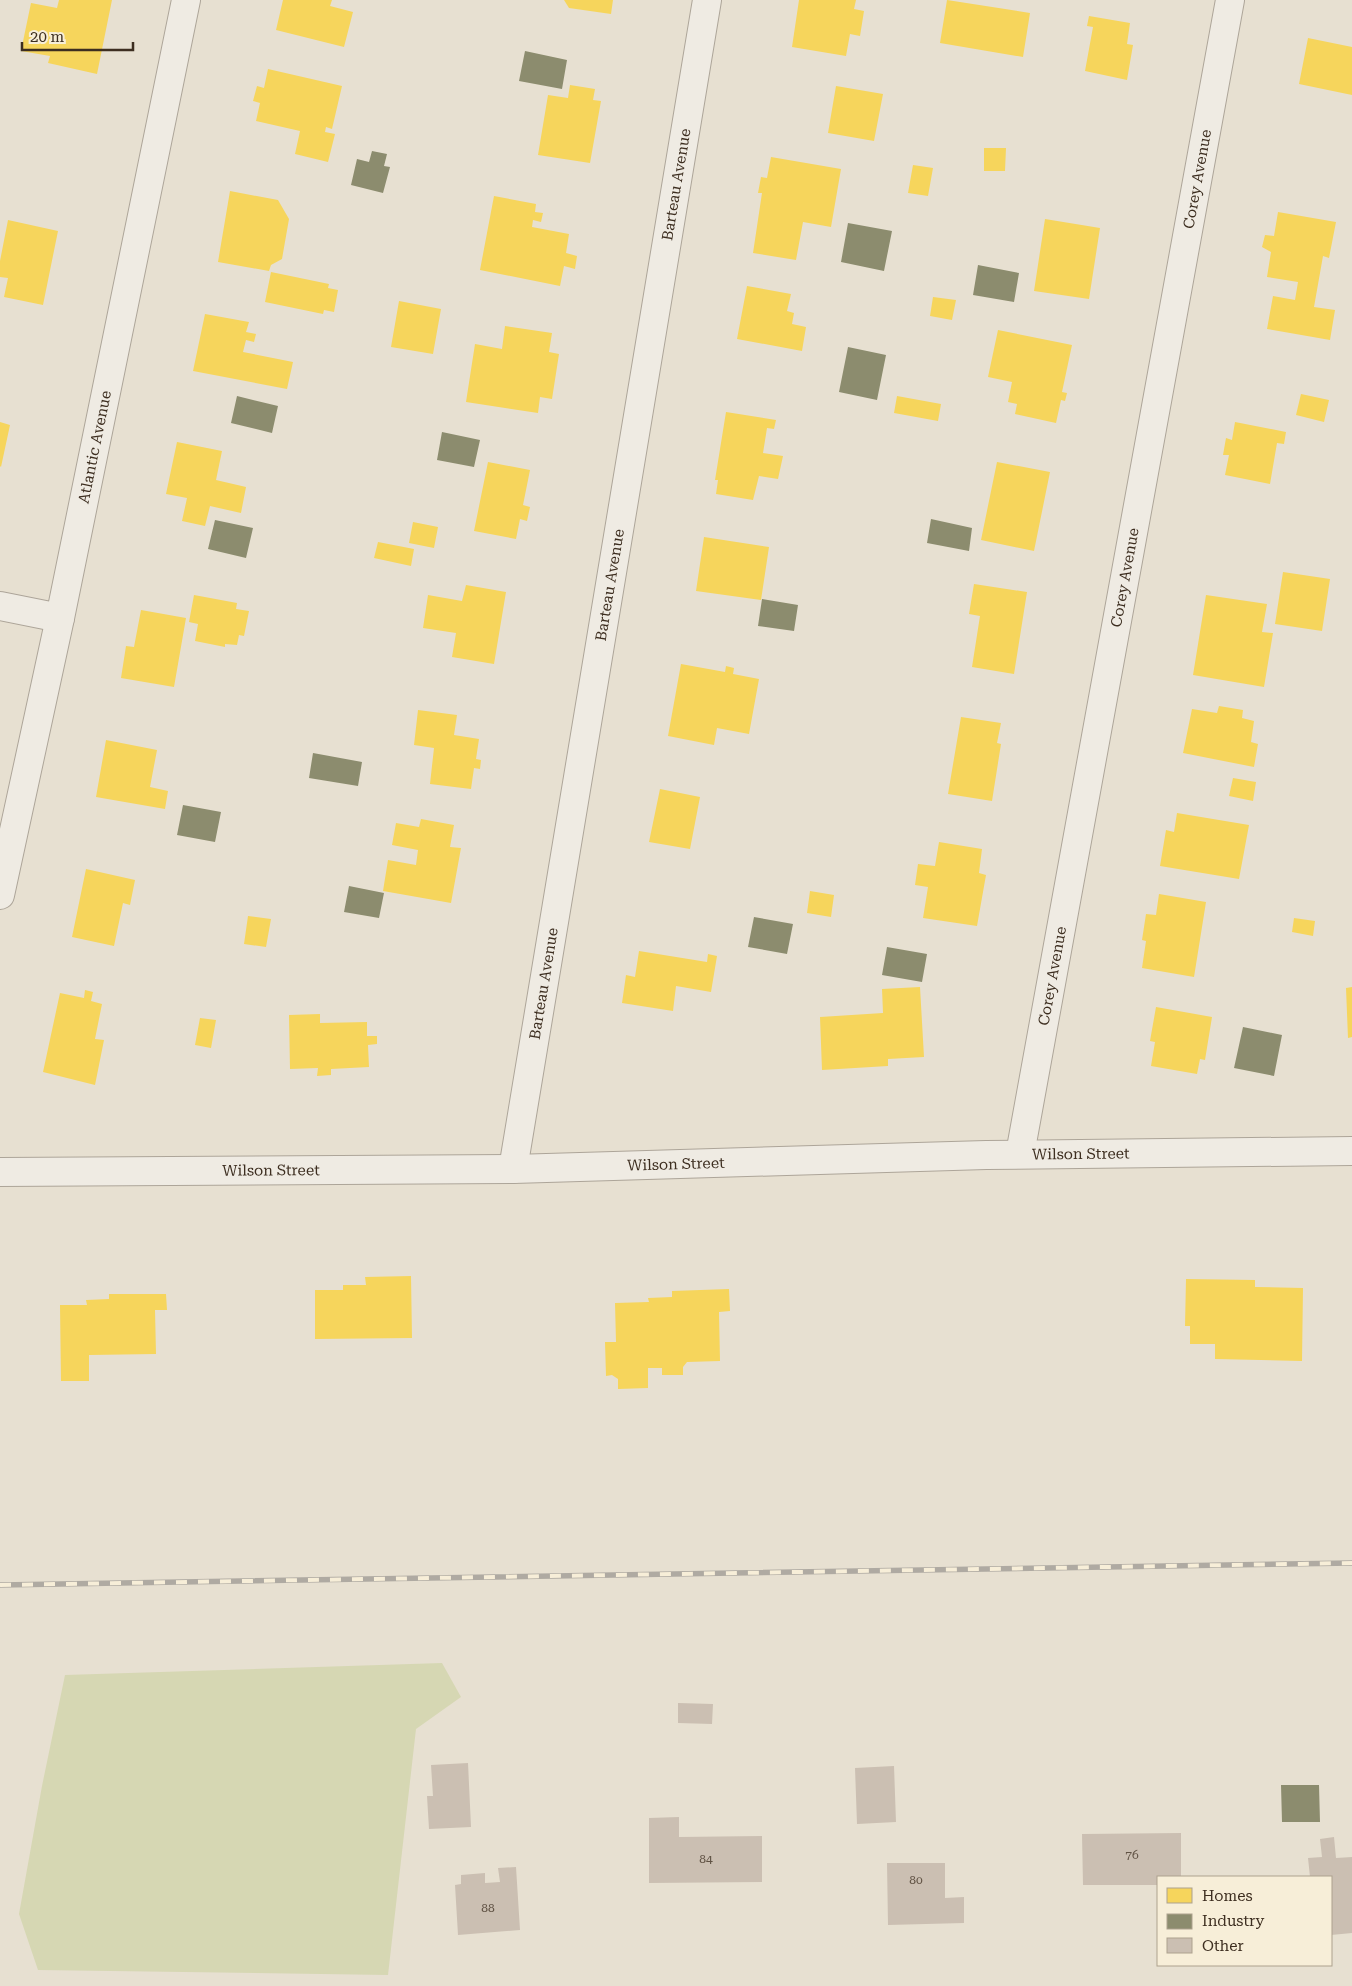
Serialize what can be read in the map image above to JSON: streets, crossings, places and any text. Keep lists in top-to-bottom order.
{
  "streets": {
    "street": [
      "Corey Avenue",
      "Barteau Avenue",
      "Atlantic Avenue",
      "Wilson Street"
    ]
  },
  "crossings": [
    ["Corey Avenue", "Wilson Street"],
    ["Barteau Avenue", "Wilson Street"]
  ],
  "house_numbers": [
    "76",
    "84",
    "80",
    "88"
  ],
  "legend": ["Homes", "Industry", "Other"],
  "scale_bar": "20 m"
}
